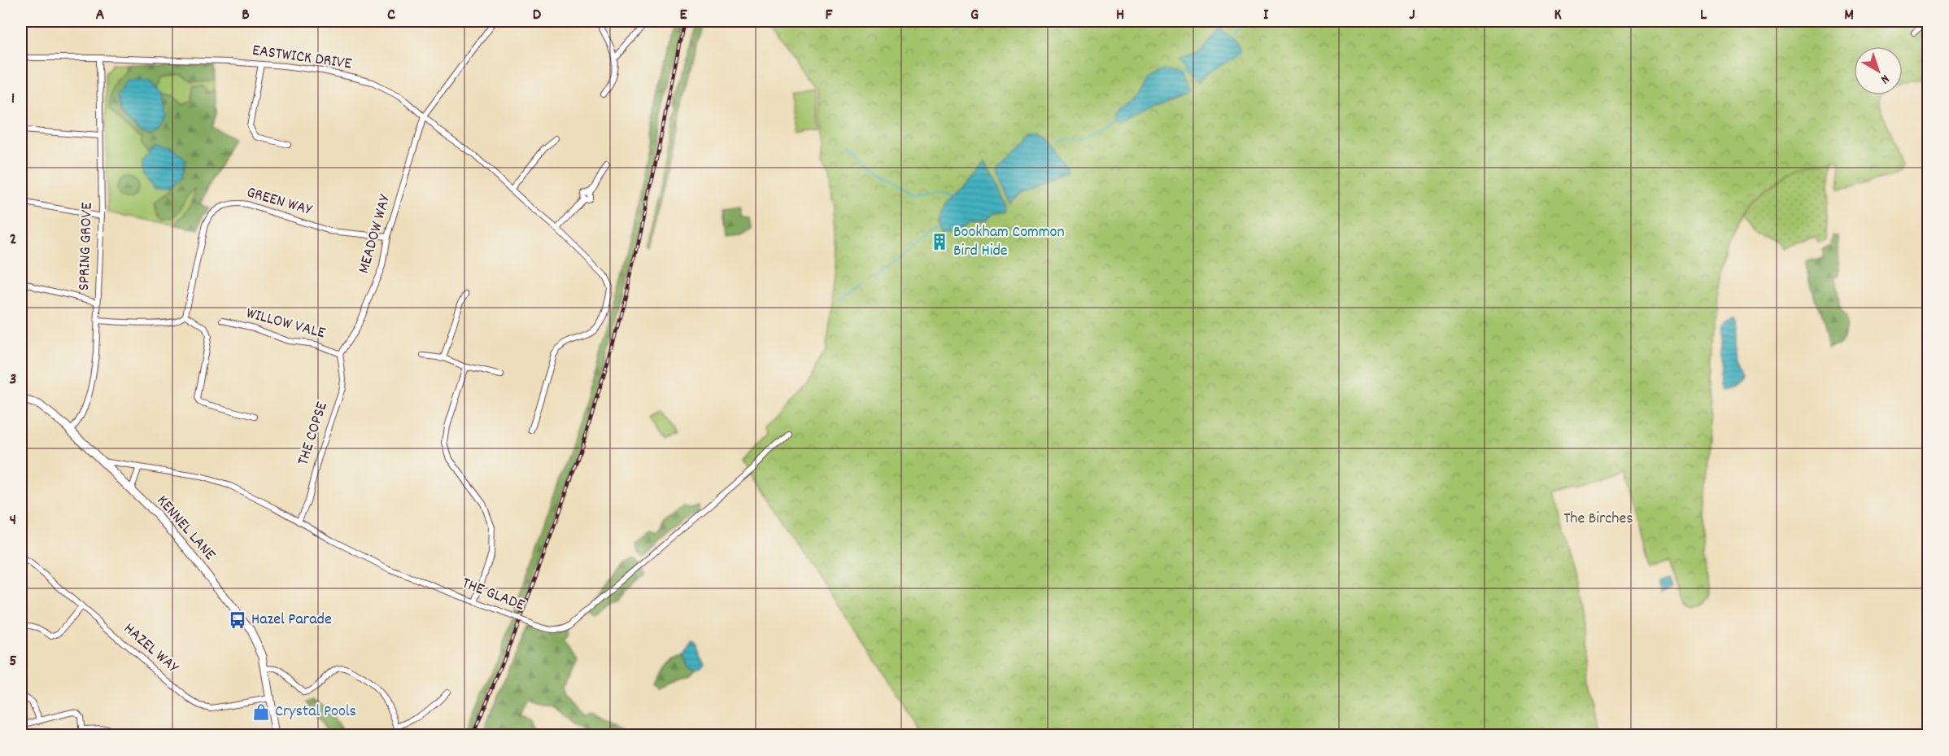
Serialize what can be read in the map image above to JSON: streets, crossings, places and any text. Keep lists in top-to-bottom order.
{
  "streets": {
    "street": [
      "EASTWICK DRIVE",
      "GREEN WAY",
      "MEADOW WAY",
      "SPRING GROVE",
      "WILLOW VALE",
      "THE COPSE",
      "KENNEL LANE",
      "THE GLADE",
      "HAZEL WAY"
    ]
  },
  "crossings": [
    ["EASTWICK DRIVE", "MEADOW WAY"],
    ["EASTWICK DRIVE", "SPRING GROVE"],
    ["GREEN WAY", "MEADOW WAY"],
    ["MEADOW WAY", "WILLOW VALE"],
    ["MEADOW WAY", "THE COPSE"],
    ["SPRING GROVE", "KENNEL LANE"],
    ["WILLOW VALE", "THE COPSE"],
    ["THE COPSE", "THE GLADE"],
    ["KENNEL LANE", "THE GLADE"],
    ["KENNEL LANE", "HAZEL WAY"]
  ],
  "parks": ["The Birches"],
  "places": {
    "building": ["Bookham Common Bird Hide"],
    "bus stop": ["Hazel Parade"],
    "shop": ["Crystal Pools"]
  },
  "north": "bottom right",
  "grid": {
    "columns": [
      "A",
      "B",
      "C",
      "D",
      "E",
      "F",
      "G",
      "H",
      "I",
      "J",
      "K",
      "L",
      "M"
    ],
    "rows": [
      "1",
      "2",
      "3",
      "4",
      "5"
    ]
  }
}
